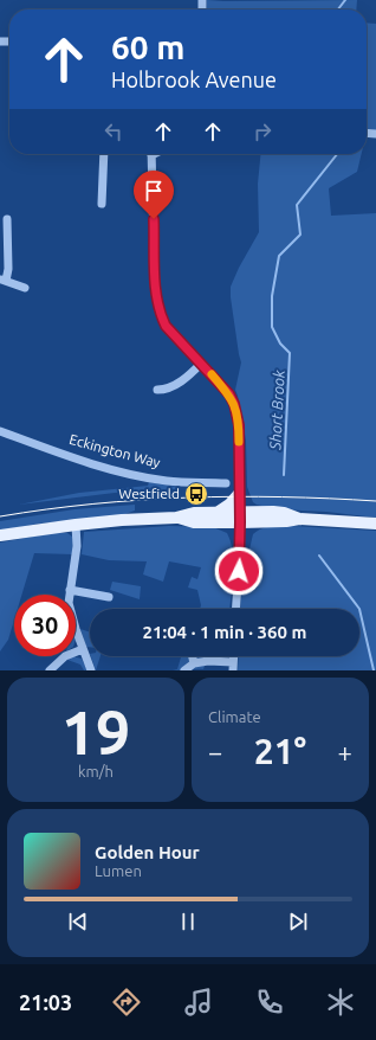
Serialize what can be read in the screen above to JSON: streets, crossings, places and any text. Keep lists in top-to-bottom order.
{
  "streets": {
    "street": ["Eckington Way"]
  },
  "water": ["Short Brook"],
  "places": {
    "bus stop": ["Westfield"]
  },
  "page": {
    "turn": ["60 m", "Holbrook Avenue"],
    "limit": "30",
    "trip": "21:04 · 1 min · 360 m",
    "tile": [
      ["19", "km/h"],
      "Climate"
    ],
    "heat": ["−", "21°", "+"],
    "song": ["Golden Hour", "Lumen"],
    "tabs": "21:03"
  }
}
